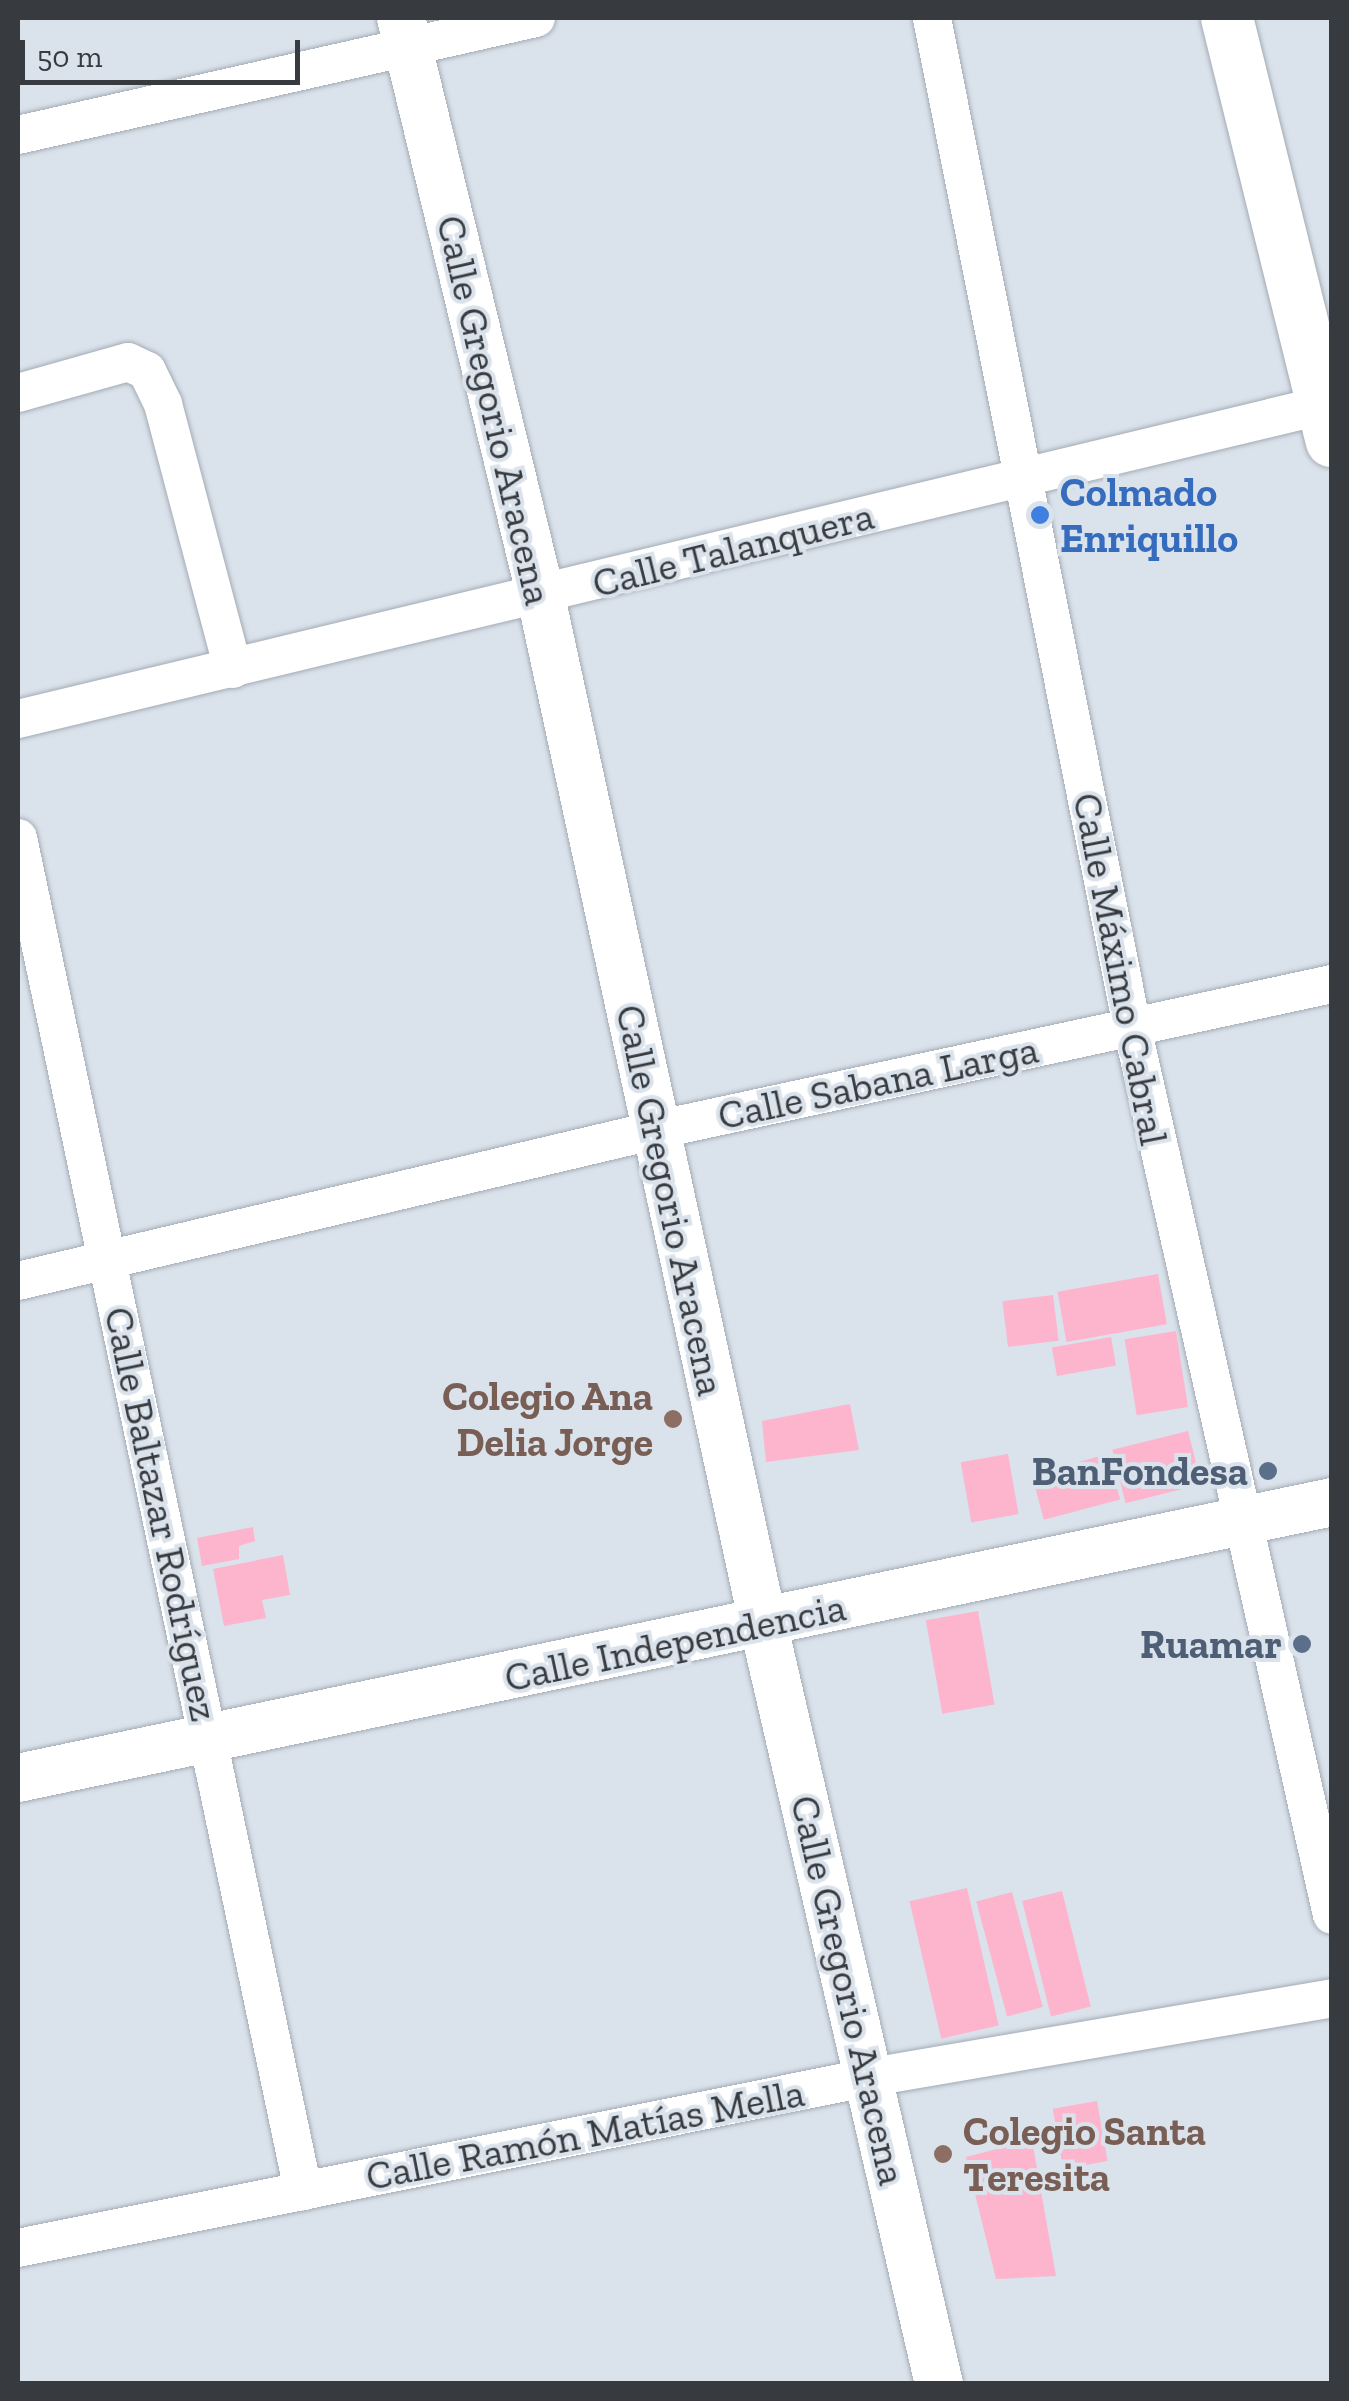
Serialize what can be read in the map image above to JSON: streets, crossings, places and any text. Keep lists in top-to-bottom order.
{
  "streets": {
    "street": [
      "Calle Gregorio Aracena",
      "Calle Talanquera",
      "Calle Máximo Cabral",
      "Calle Sabana Larga",
      "Calle Baltazar Rodríguez",
      "Calle Independencia",
      "Calle Ramón Matías Mella"
    ]
  },
  "crossings": [
    ["Calle Gregorio Aracena", "Calle Talanquera"],
    ["Calle Gregorio Aracena", "Calle Sabana Larga"],
    ["Calle Gregorio Aracena", "Calle Independencia"],
    ["Calle Gregorio Aracena", "Calle Ramón Matías Mella"],
    ["Calle Talanquera", "Calle Máximo Cabral"],
    ["Calle Máximo Cabral", "Calle Sabana Larga"],
    ["Calle Máximo Cabral", "Calle Independencia"],
    ["Calle Sabana Larga", "Calle Baltazar Rodríguez"],
    ["Calle Baltazar Rodríguez", "Calle Independencia"],
    ["Calle Baltazar Rodríguez", "Calle Ramón Matías Mella"]
  ],
  "places": [
    "Colmado Enriquillo",
    "Colegio Ana Delia Jorge",
    "BanFondesa",
    "Ruamar",
    "Colegio Santa Teresita"
  ],
  "scale_bar": "50 m"
}
